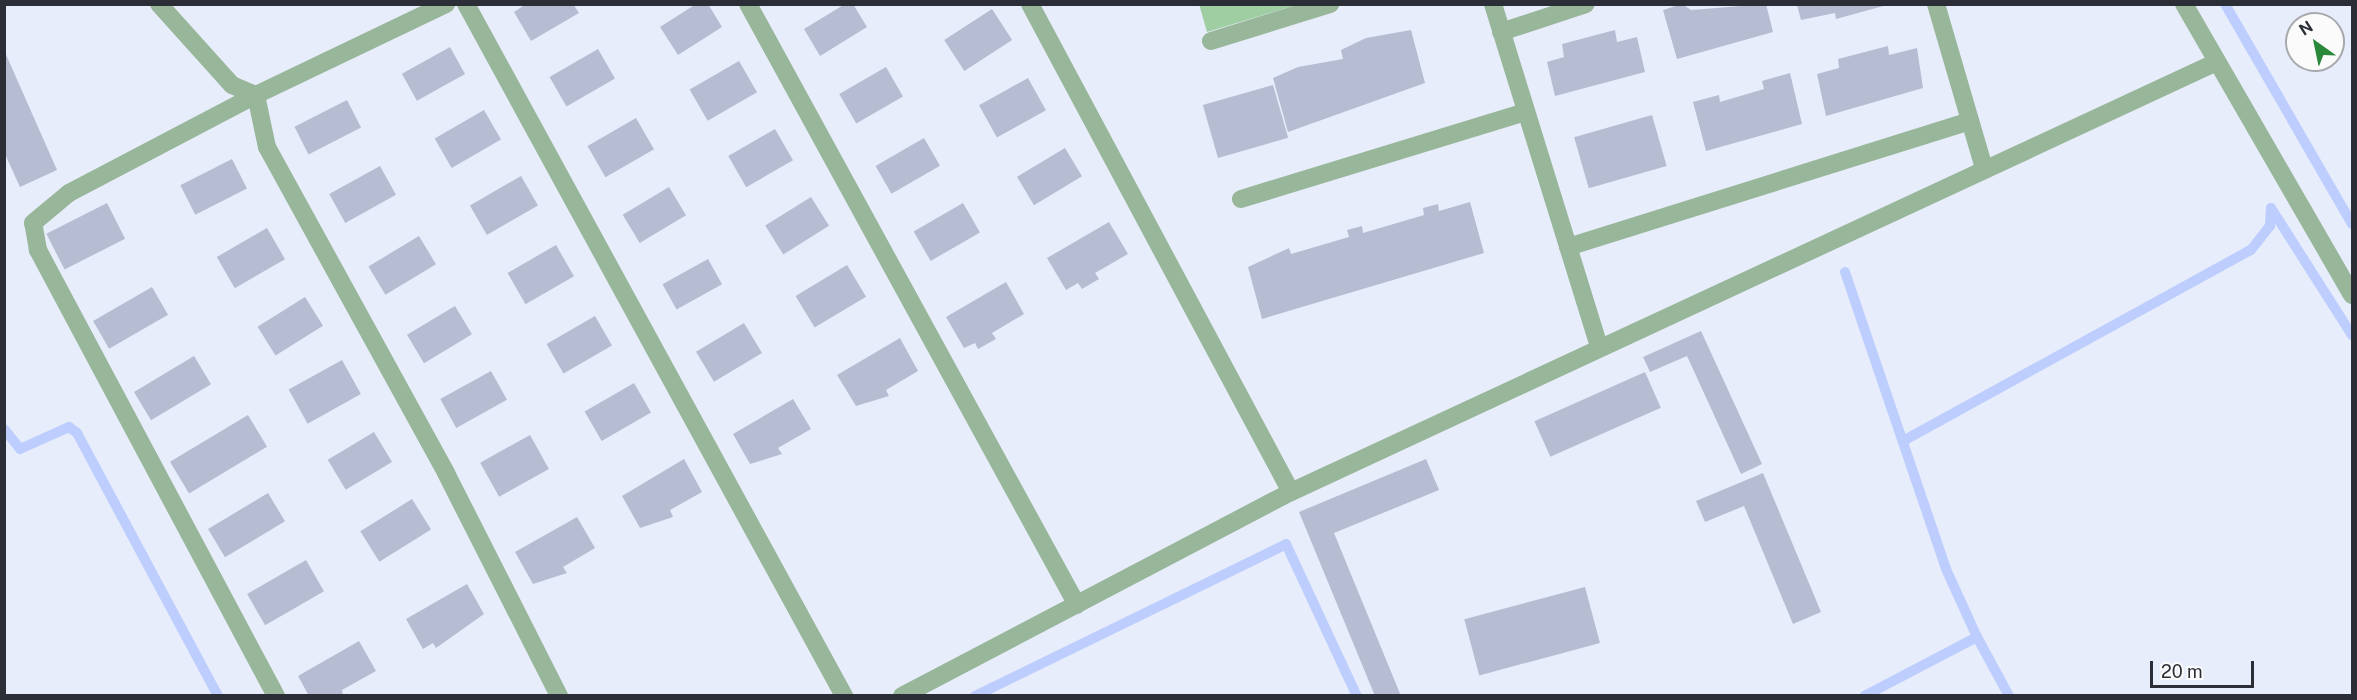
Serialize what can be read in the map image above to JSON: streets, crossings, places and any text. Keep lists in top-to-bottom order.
{
  "scale_bar": "20 m",
  "north": "top left"
}
